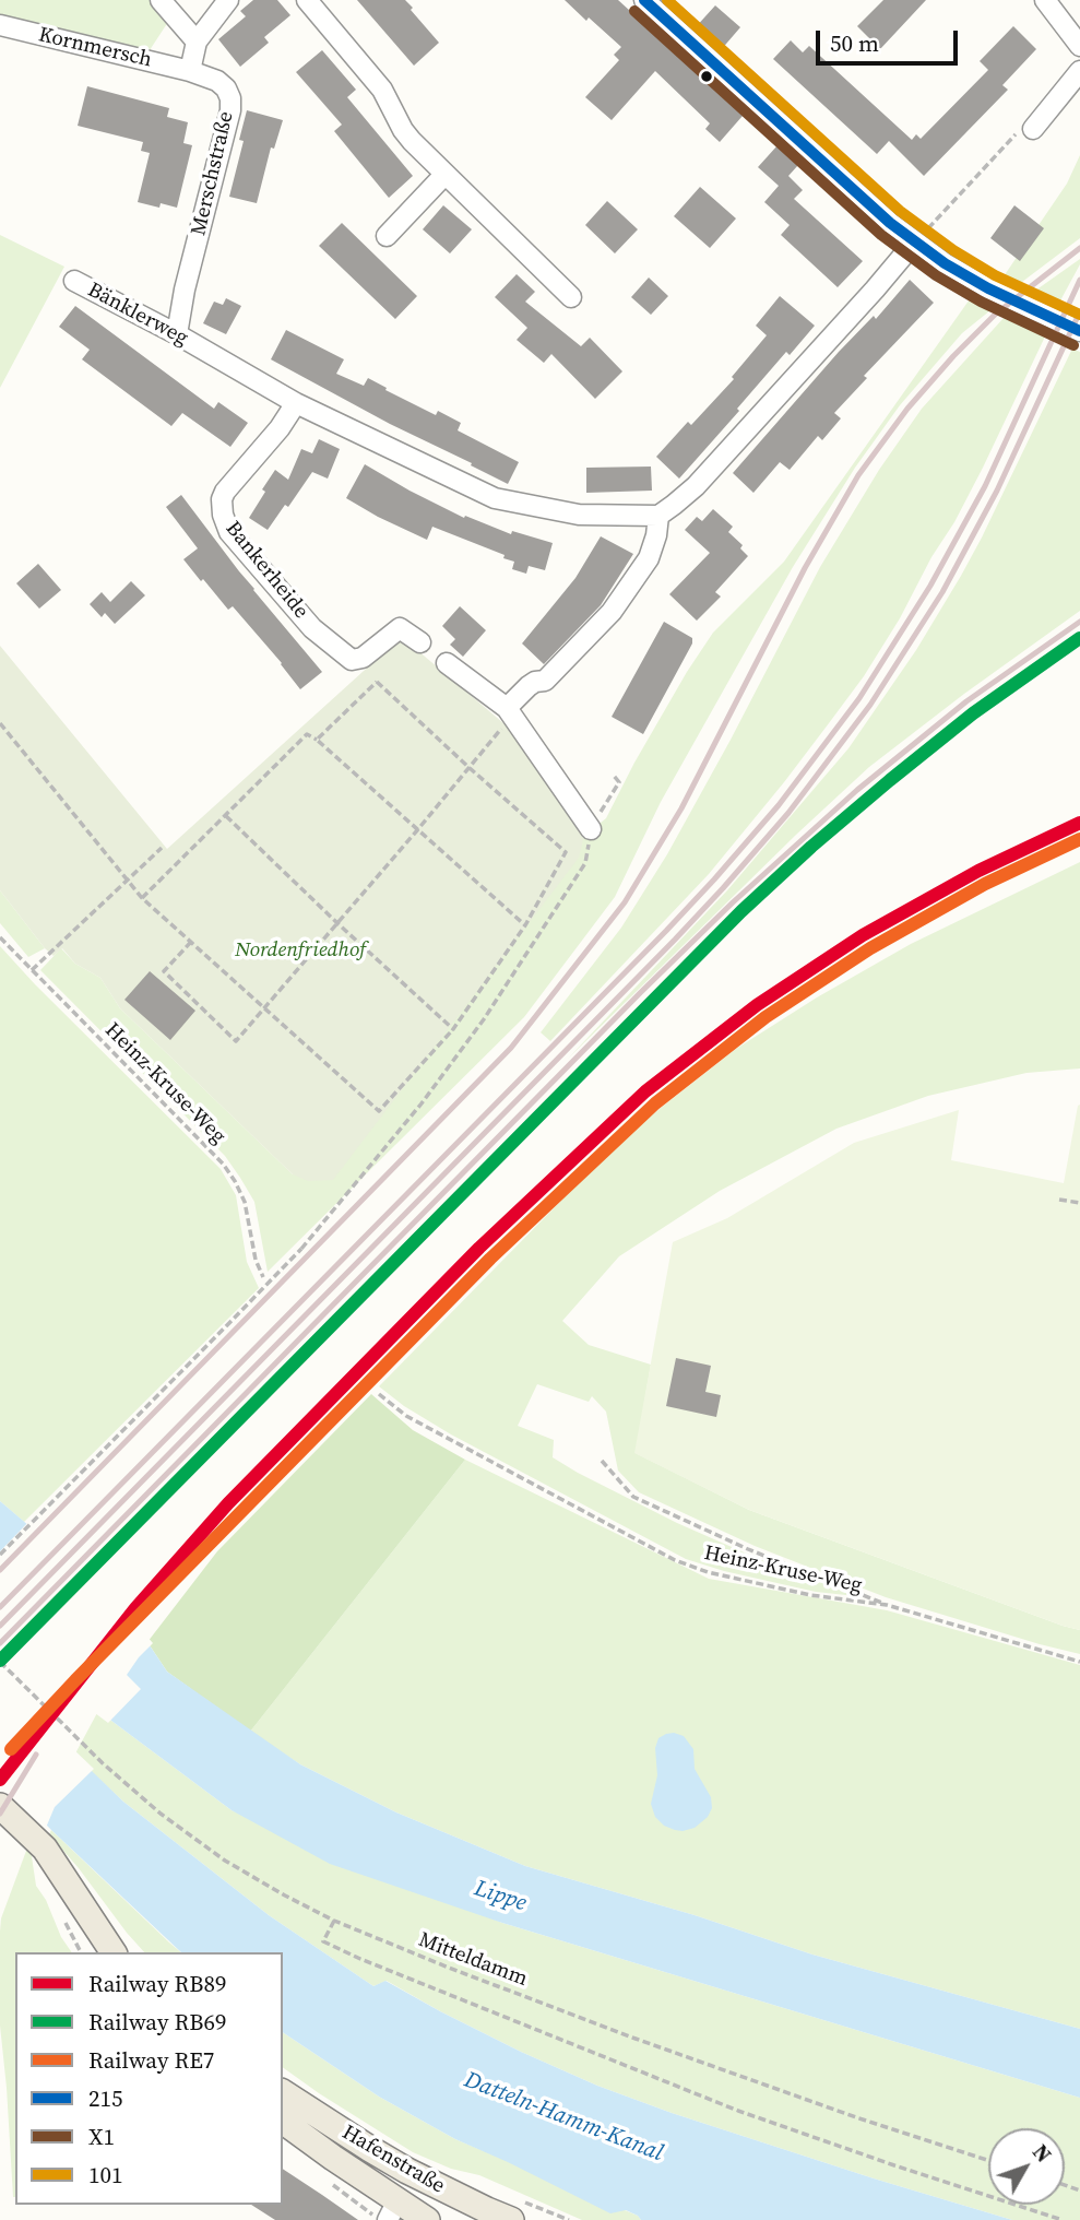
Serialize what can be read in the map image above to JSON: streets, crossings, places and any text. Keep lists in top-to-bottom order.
{
  "streets": {
    "main road": ["Hafenstraße"],
    "street": [
      "Kornmersch",
      "Merschstraße",
      "Bänklerweg",
      "Bankerheide"
    ],
    "path": ["Heinz-Kruse-Weg", "Mitteldamm"]
  },
  "crossings": [
    ["Kornmersch", "Merschstraße"],
    ["Merschstraße", "Bänklerweg"],
    ["Bänklerweg", "Bankerheide"]
  ],
  "water": ["Lippe", "Datteln-Hamm-Kanal"],
  "parks": ["Nordenfriedhof"],
  "lines": [
    "transit line 215",
    "transit line 101",
    "transit line X1",
    "rail line RB69",
    "rail line RB89",
    "rail line RE7"
  ],
  "legend": [
    "Railway RB89",
    "Railway RB69",
    "Railway RE7",
    "215",
    "X1",
    "101"
  ],
  "scale_bar": "50 m",
  "north": "top right"
}
